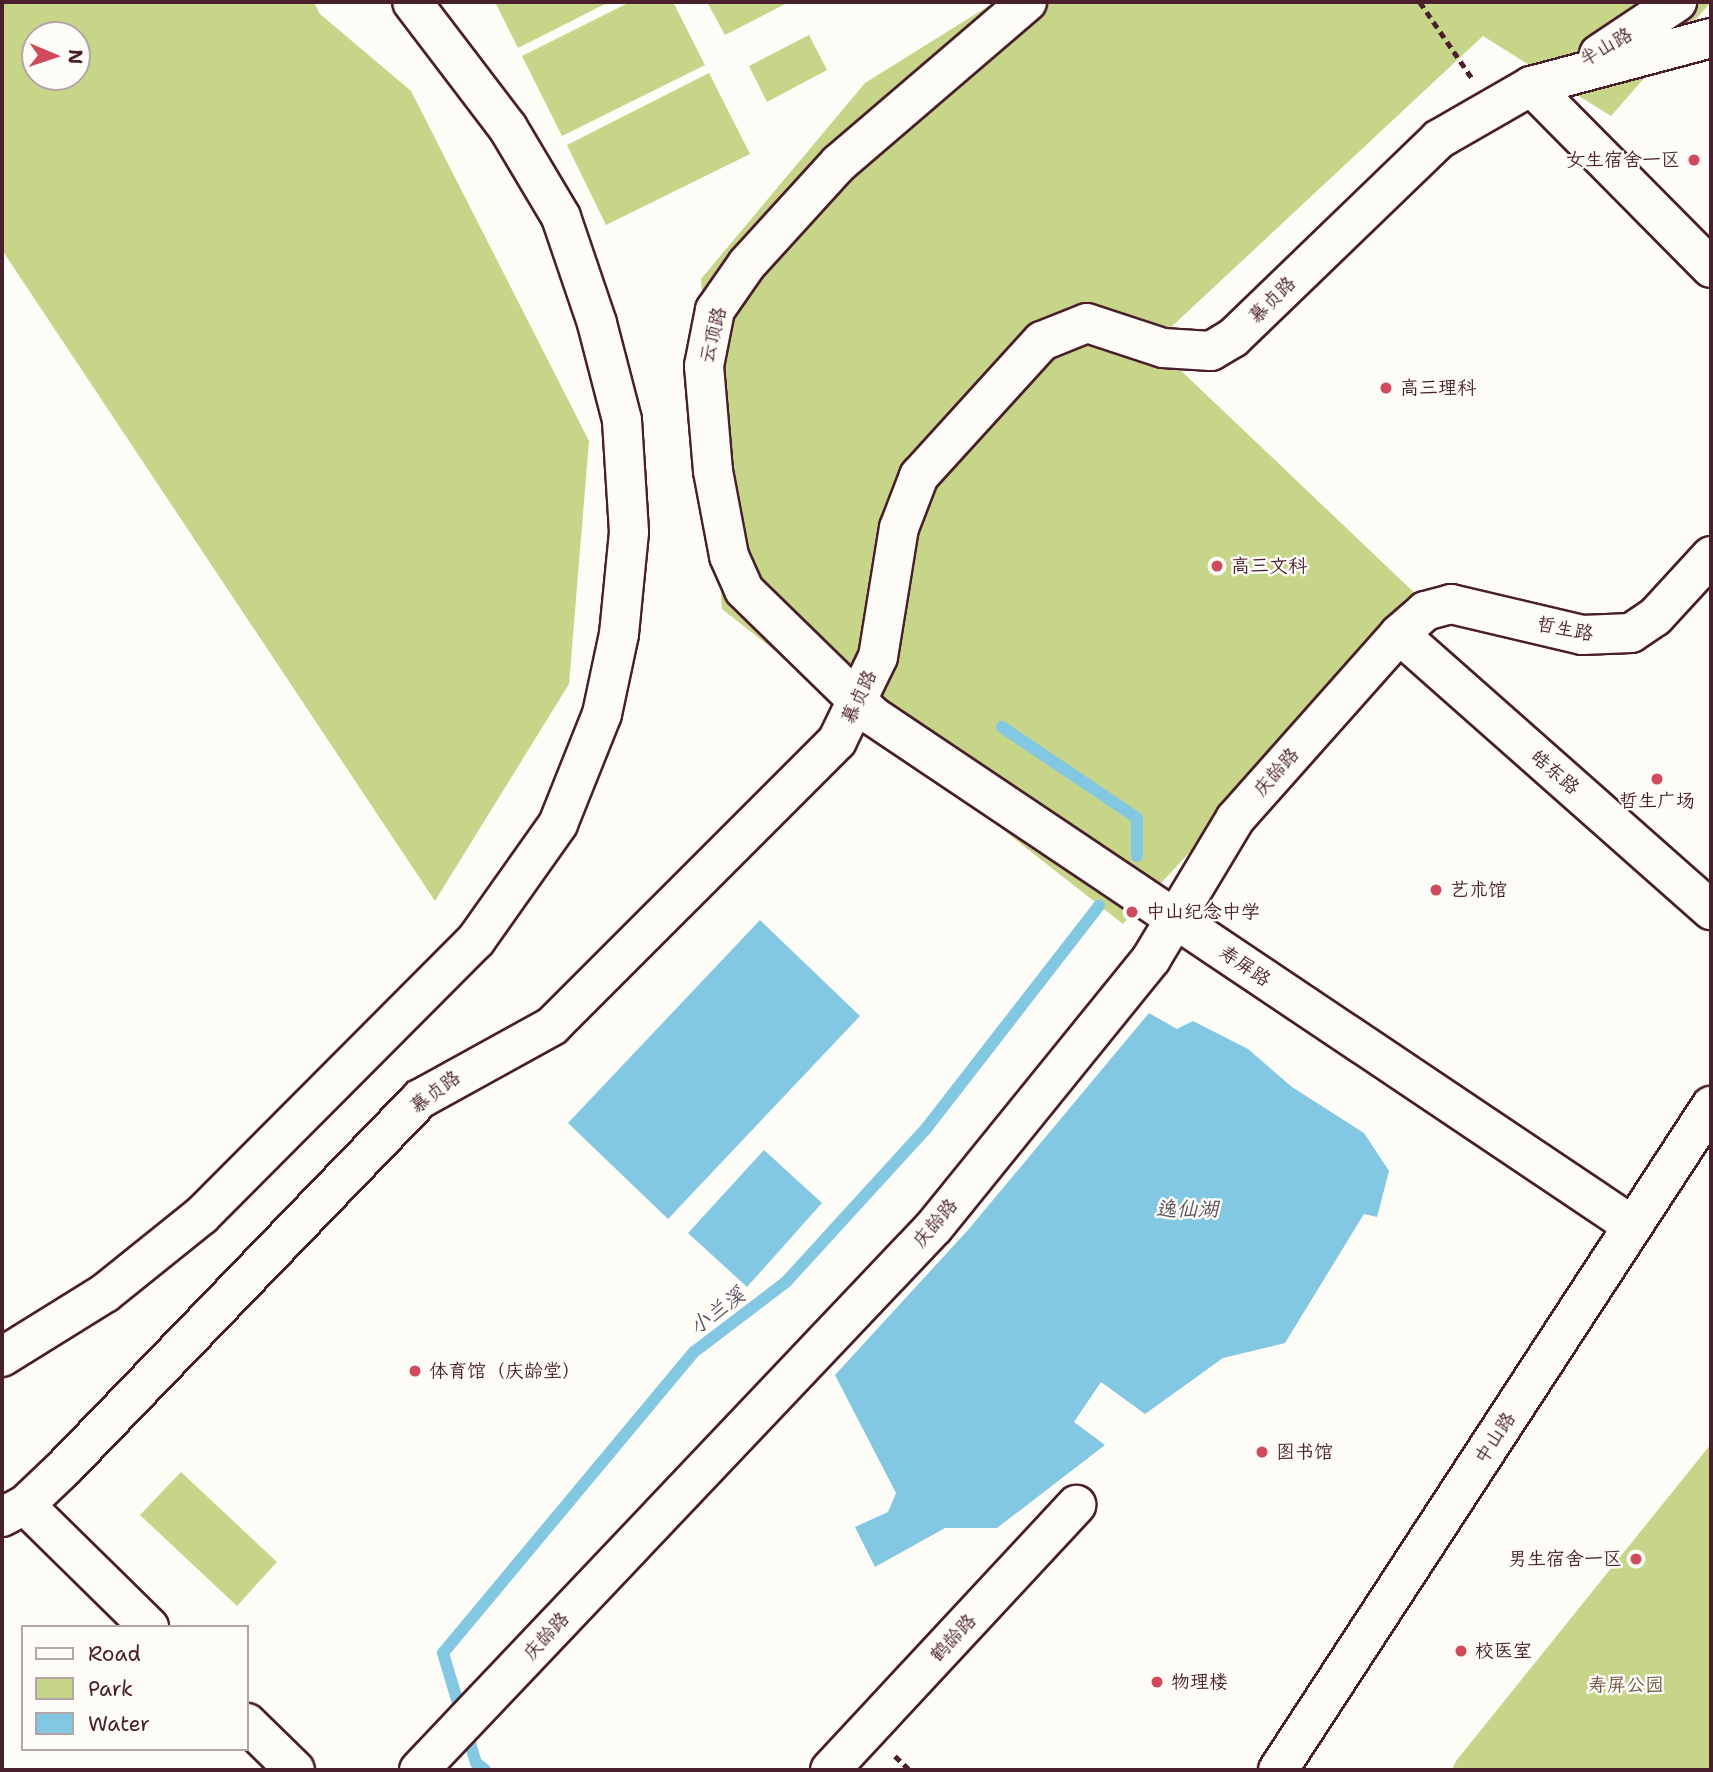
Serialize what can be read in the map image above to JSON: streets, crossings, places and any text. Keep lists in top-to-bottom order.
{
  "streets": {
    "street": [
      "半山路",
      "慕贞路",
      "云顶路",
      "哲生路",
      "庆龄路",
      "皓东路",
      "寿屏路",
      "中山路",
      "鹤龄路"
    ]
  },
  "crossings": [
    ["半山路", "慕贞路"],
    ["慕贞路", "云顶路"],
    ["慕贞路", "寿屏路"],
    ["云顶路", "寿屏路"],
    ["哲生路", "庆龄路"],
    ["哲生路", "皓东路"],
    ["庆龄路", "皓东路"],
    ["庆龄路", "寿屏路"],
    ["寿屏路", "中山路"]
  ],
  "water": ["逸仙湖", "小兰溪"],
  "parks": ["寿屏公园"],
  "places": [
    "女生宿舍一区",
    "高三理科",
    "高三文科",
    "哲生广场",
    "艺术馆",
    "中山纪念中学",
    "体育馆（庆龄堂）",
    "图书馆",
    "男生宿舍一区",
    "校医室",
    "物理楼"
  ],
  "legend": ["Road", "Park", "Water"],
  "north": "right"
}
